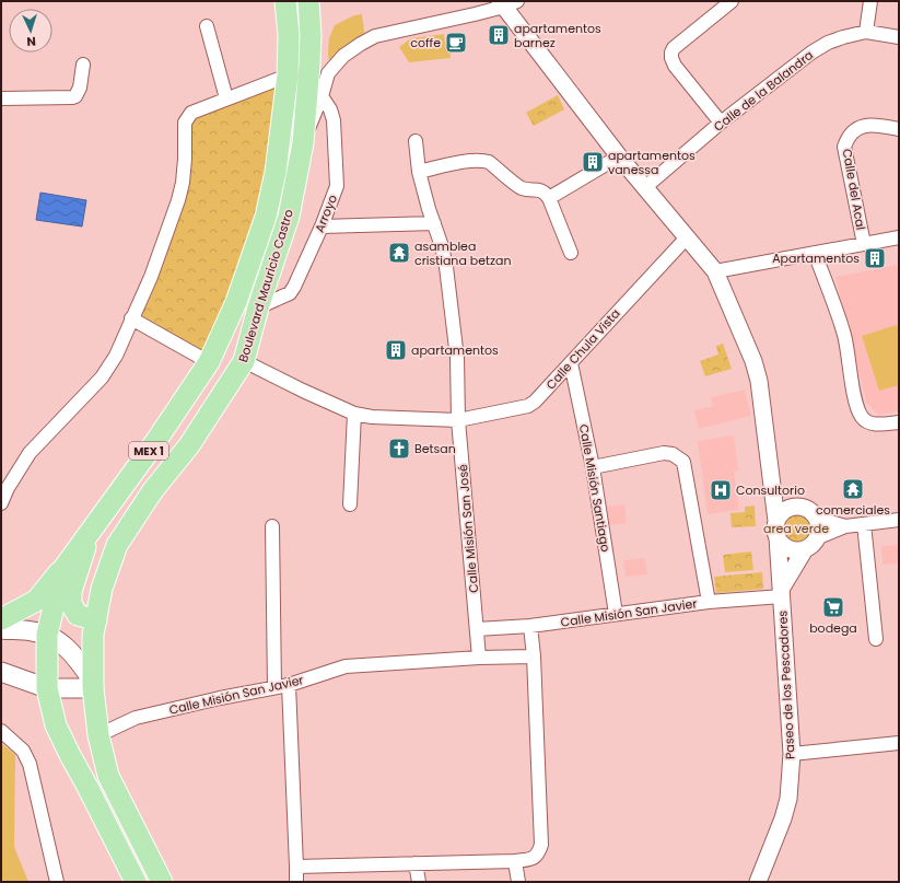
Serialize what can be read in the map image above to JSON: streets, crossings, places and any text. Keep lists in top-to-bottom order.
{
  "streets": {
    "main road": ["Boulevard Mauricio Castro", "MEX 1"],
    "street": [
      "Calle de la Balandra",
      "Calle del Acal",
      "Arroyo",
      "Calle Chula Vista",
      "Calle Misión Santiago",
      "Calle Misión San José",
      "Calle Misión San Javier",
      "Paseo de los Pescadores"
    ]
  },
  "crossings": [
    ["Calle de la Balandra", "Paseo de los Pescadores"],
    ["Arroyo", "Boulevard Mauricio Castro"],
    ["Boulevard Mauricio Castro", "Calle Chula Vista"],
    ["Boulevard Mauricio Castro", "Calle Misión San Javier"],
    ["Calle Chula Vista", "Calle Misión Santiago"],
    ["Calle Chula Vista", "Calle Misión San José"],
    ["Calle Chula Vista", "Paseo de los Pescadores"],
    ["Calle Misión Santiago", "Calle Misión San Javier"],
    ["Calle Misión San José", "Calle Misión San Javier"],
    ["Calle Misión San Javier", "Paseo de los Pescadores"]
  ],
  "parks": ["area verde"],
  "places": {
    "building": [
      "apartamentos barnez",
      "apartamentos vanessa",
      "Apartamentos",
      "apartamentos"
    ],
    "cafe": ["coffe"],
    "temple": ["asamblea cristiana betzan", "comerciales"],
    "church": ["Betsan"],
    "hospital": ["Consultorio"],
    "supermarket": ["bodega"]
  },
  "north": "bottom"
}
